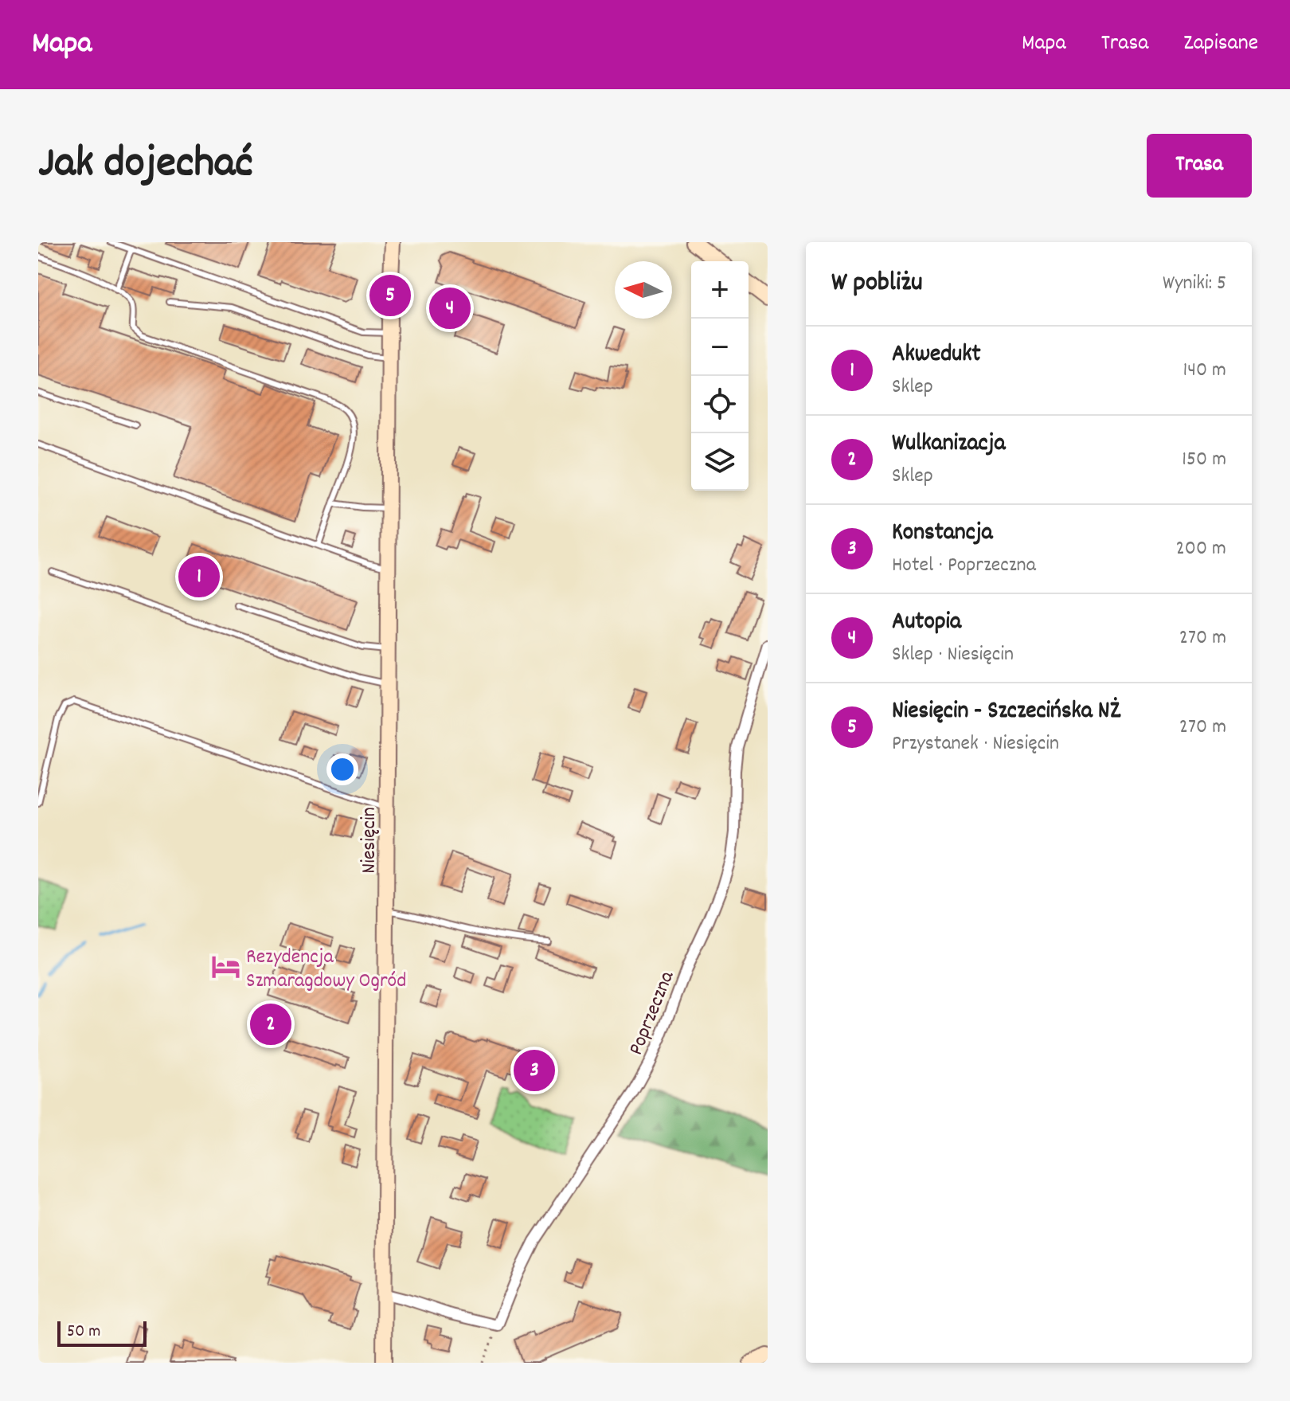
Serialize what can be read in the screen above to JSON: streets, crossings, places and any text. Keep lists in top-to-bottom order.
{
  "streets": {
    "street": ["Niesięcin", "Poprzeczna"]
  },
  "places": {
    "hotel": ["Rezydencja Szmaragdowy Ogród"]
  },
  "scale_bar": "50 m",
  "north": "left",
  "page": {
    "header": "Mapa",
    "nav": ["Mapa", "Trasa", "Zapisane"],
    "title": "Jak dojechać",
    "buttons": "Trasa",
    "heading": ["W pobliżu", "Wyniki: 5"],
    "map_buttons": ["+", "−"],
    "pins": [
      "5",
      "4",
      "1",
      "2",
      "3"
    ],
    "list": [
      {
        "mark": "1",
        "name": "Akwedukt",
        "note": "Sklep",
        "value": "140 m"
      },
      {
        "mark": "2",
        "name": "Wulkanizacja",
        "note": "Sklep",
        "value": "150 m"
      },
      {
        "mark": "3",
        "name": "Konstancja",
        "note": "Hotel · Poprzeczna",
        "value": "200 m"
      },
      {
        "mark": "4",
        "name": "Autopia",
        "note": "Sklep · Niesięcin",
        "value": "270 m"
      },
      {
        "mark": "5",
        "name": "Niesięcin - Szczecińska NŻ",
        "note": "Przystanek · Niesięcin",
        "value": "270 m"
      }
    ],
    "scale": "50 m"
  }
}
